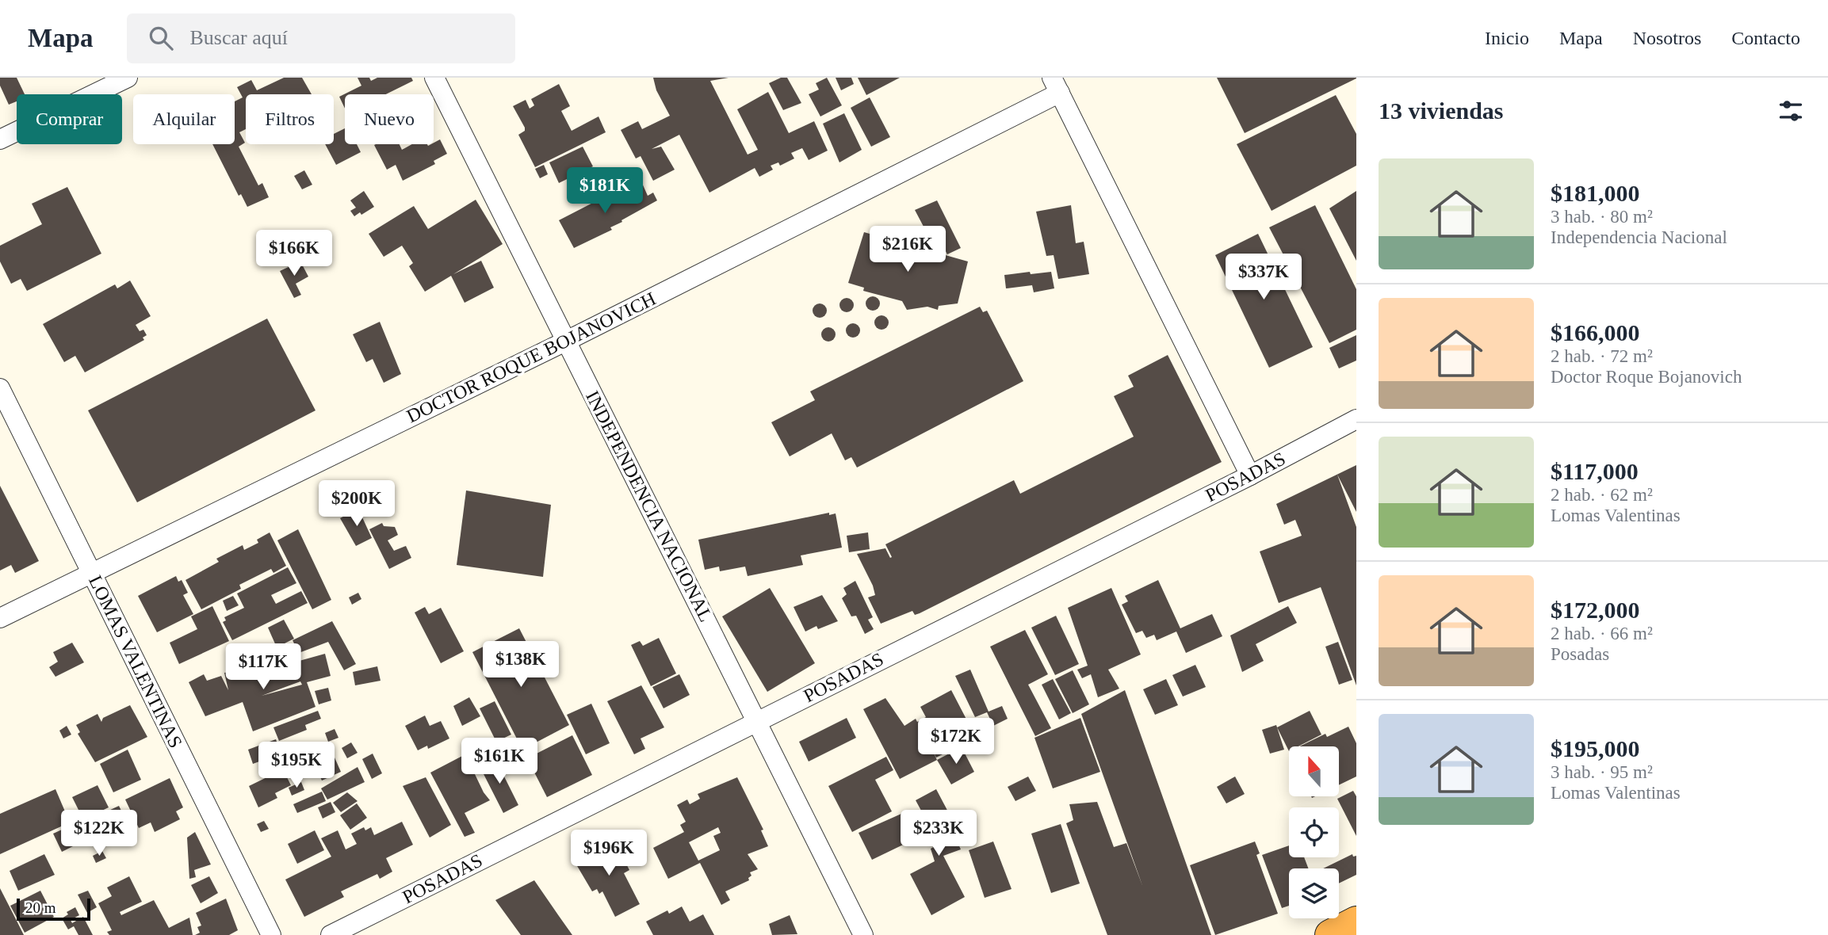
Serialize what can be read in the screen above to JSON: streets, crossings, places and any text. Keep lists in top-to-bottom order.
{
  "streets": {
    "street": [
      "DOCTOR ROQUE BOJANOVICH",
      "POSADAS",
      "INDEPENDENCIA NACIONAL",
      "LOMAS VALENTINAS"
    ]
  },
  "crossings": [
    ["DOCTOR ROQUE BOJANOVICH", "INDEPENDENCIA NACIONAL"],
    ["DOCTOR ROQUE BOJANOVICH", "LOMAS VALENTINAS"],
    ["POSADAS", "INDEPENDENCIA NACIONAL"]
  ],
  "scale_bar": "20 m",
  "north": "top",
  "page": {
    "header": "Mapa",
    "search": "Buscar aquí",
    "nav": [
      "Inicio",
      "Mapa",
      "Nosotros",
      "Contacto"
    ],
    "heading": "13 viviendas",
    "chip": [
      "Comprar",
      "Alquilar",
      "Filtros",
      "Nuevo"
    ],
    "list": [
      {
        "name": "$181,000",
        "note": "3 hab. · 80 m² · Independencia Nacional"
      },
      {
        "name": "$166,000",
        "note": "2 hab. · 72 m² · Doctor Roque Bojanovich"
      },
      {
        "name": "$117,000",
        "note": "2 hab. · 62 m² · Lomas Valentinas"
      },
      {
        "name": "$172,000",
        "note": "2 hab. · 66 m² · Posadas"
      },
      {
        "name": "$195,000",
        "note": "3 hab. · 95 m² · Lomas Valentinas"
      }
    ],
    "price": [
      "$181K",
      "$216K",
      "$166K",
      "$337K",
      "$200K",
      "$138K",
      "$117K",
      "$172K",
      "$161K",
      "$195K",
      "$122K",
      "$233K",
      "$196K"
    ],
    "scale": "20 m"
  }
}
